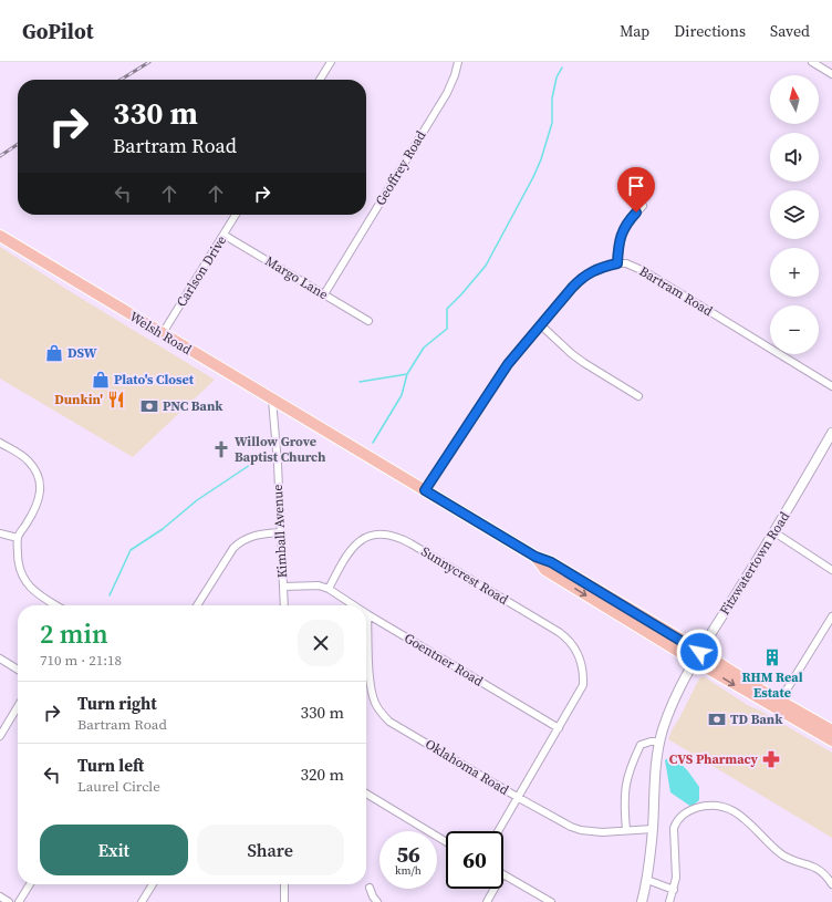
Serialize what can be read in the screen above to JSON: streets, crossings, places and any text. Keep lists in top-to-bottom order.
{
  "streets": {
    "main road": ["Welsh Road"],
    "street": [
      "Geoffrey Road",
      "Carlson Drive",
      "Margo Lane",
      "Bartram Road",
      "Kimball Avenue",
      "Fitzwatertown Road",
      "Sunnycrest Road",
      "Goentner Road",
      "Oklahoma Road"
    ]
  },
  "crossings": [
    ["Geoffrey Road", "Margo Lane"],
    ["Carlson Drive", "Margo Lane"],
    ["Carlson Drive", "Welsh Road"],
    ["Welsh Road", "Kimball Avenue"],
    ["Welsh Road", "Fitzwatertown Road"],
    ["Fitzwatertown Road", "Oklahoma Road"],
    ["Sunnycrest Road", "Goentner Road"],
    ["Sunnycrest Road", "Oklahoma Road"],
    ["Goentner Road", "Oklahoma Road"]
  ],
  "places": {
    "shop": ["DSW", "Plato's Closet"],
    "restaurant": ["Dunkin'"],
    "bank": ["PNC Bank", "TD Bank"],
    "church": ["Willow Grove Baptist Church"],
    "building": ["RHM Real Estate"],
    "pharmacy": ["CVS Pharmacy"]
  },
  "north": "top",
  "page": {
    "header": "GoPilot",
    "nav": ["Map", "Directions", "Saved"],
    "map_buttons": ["+", "−"],
    "turn": ["330 m", "Bartram Road"],
    "heading": ["2 min", "710 m · 21:18"],
    "list": [
      {
        "name": "Turn right",
        "note": "Bartram Road",
        "value": "330 m"
      },
      {
        "name": "Turn left",
        "note": "Laurel Circle",
        "value": "320 m"
      }
    ],
    "buttons": ["Exit", "Share"],
    "speed": "56 km/h",
    "limit": "60"
  }
}
